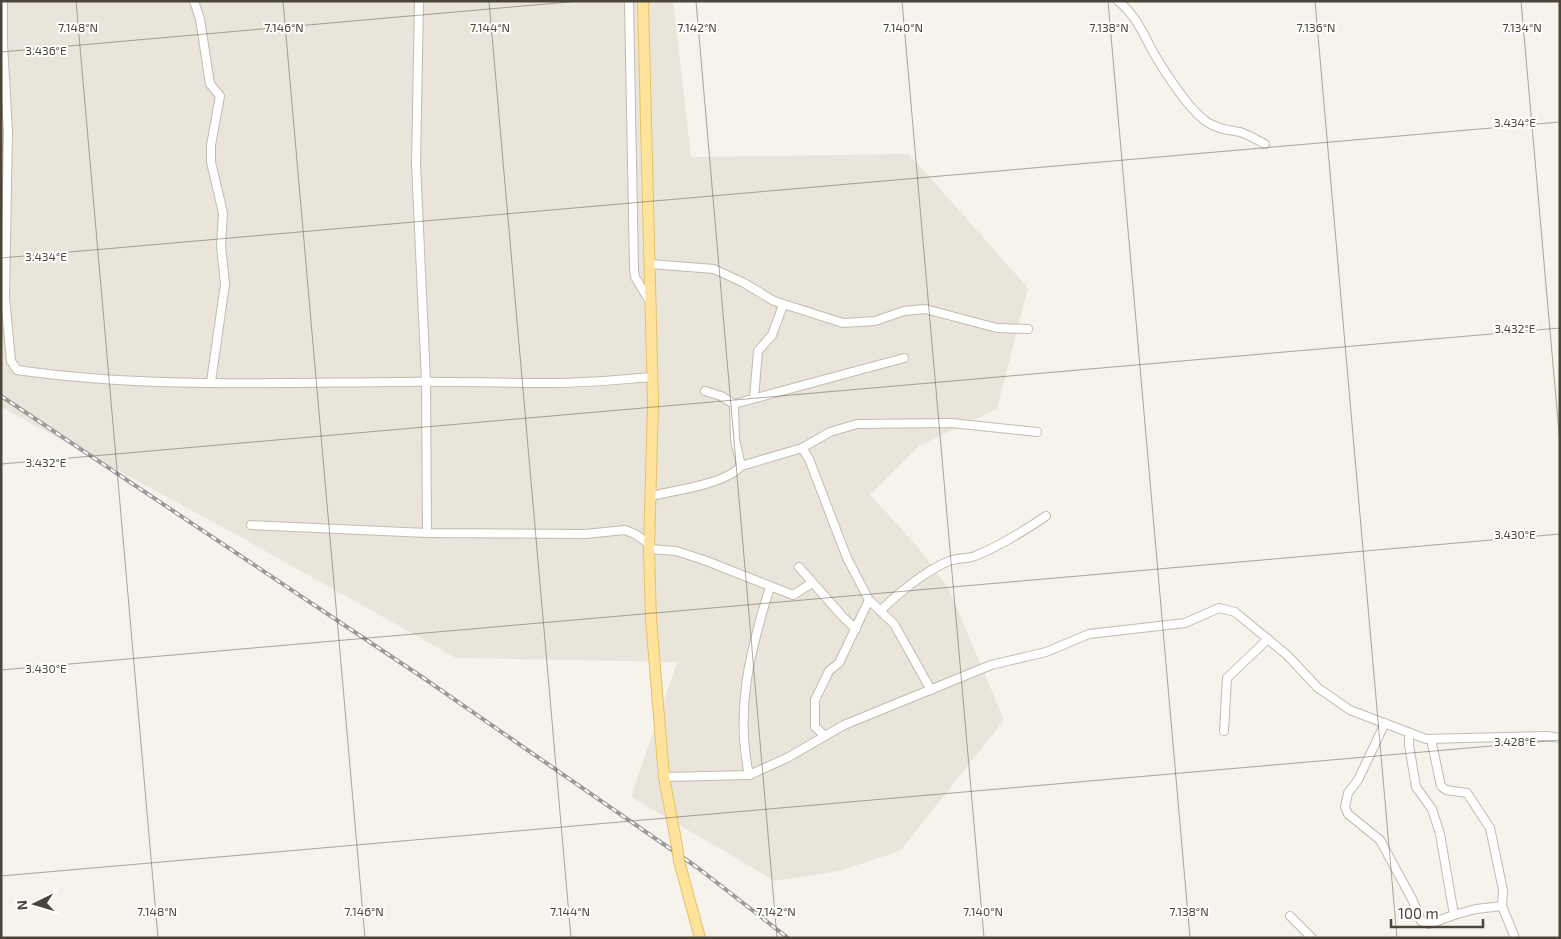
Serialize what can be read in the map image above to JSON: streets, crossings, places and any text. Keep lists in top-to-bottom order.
{
  "scale_bar": "100 m",
  "north": "left",
  "coordinates": [
    "7.148°N",
    "7.146°N",
    "7.144°N",
    "7.142°N",
    "7.140°N",
    "7.138°N",
    "7.136°N",
    "7.134°N",
    "3.436°E",
    "3.434°E",
    "3.432°E",
    "3.430°E",
    "3.428°E"
  ]
}
